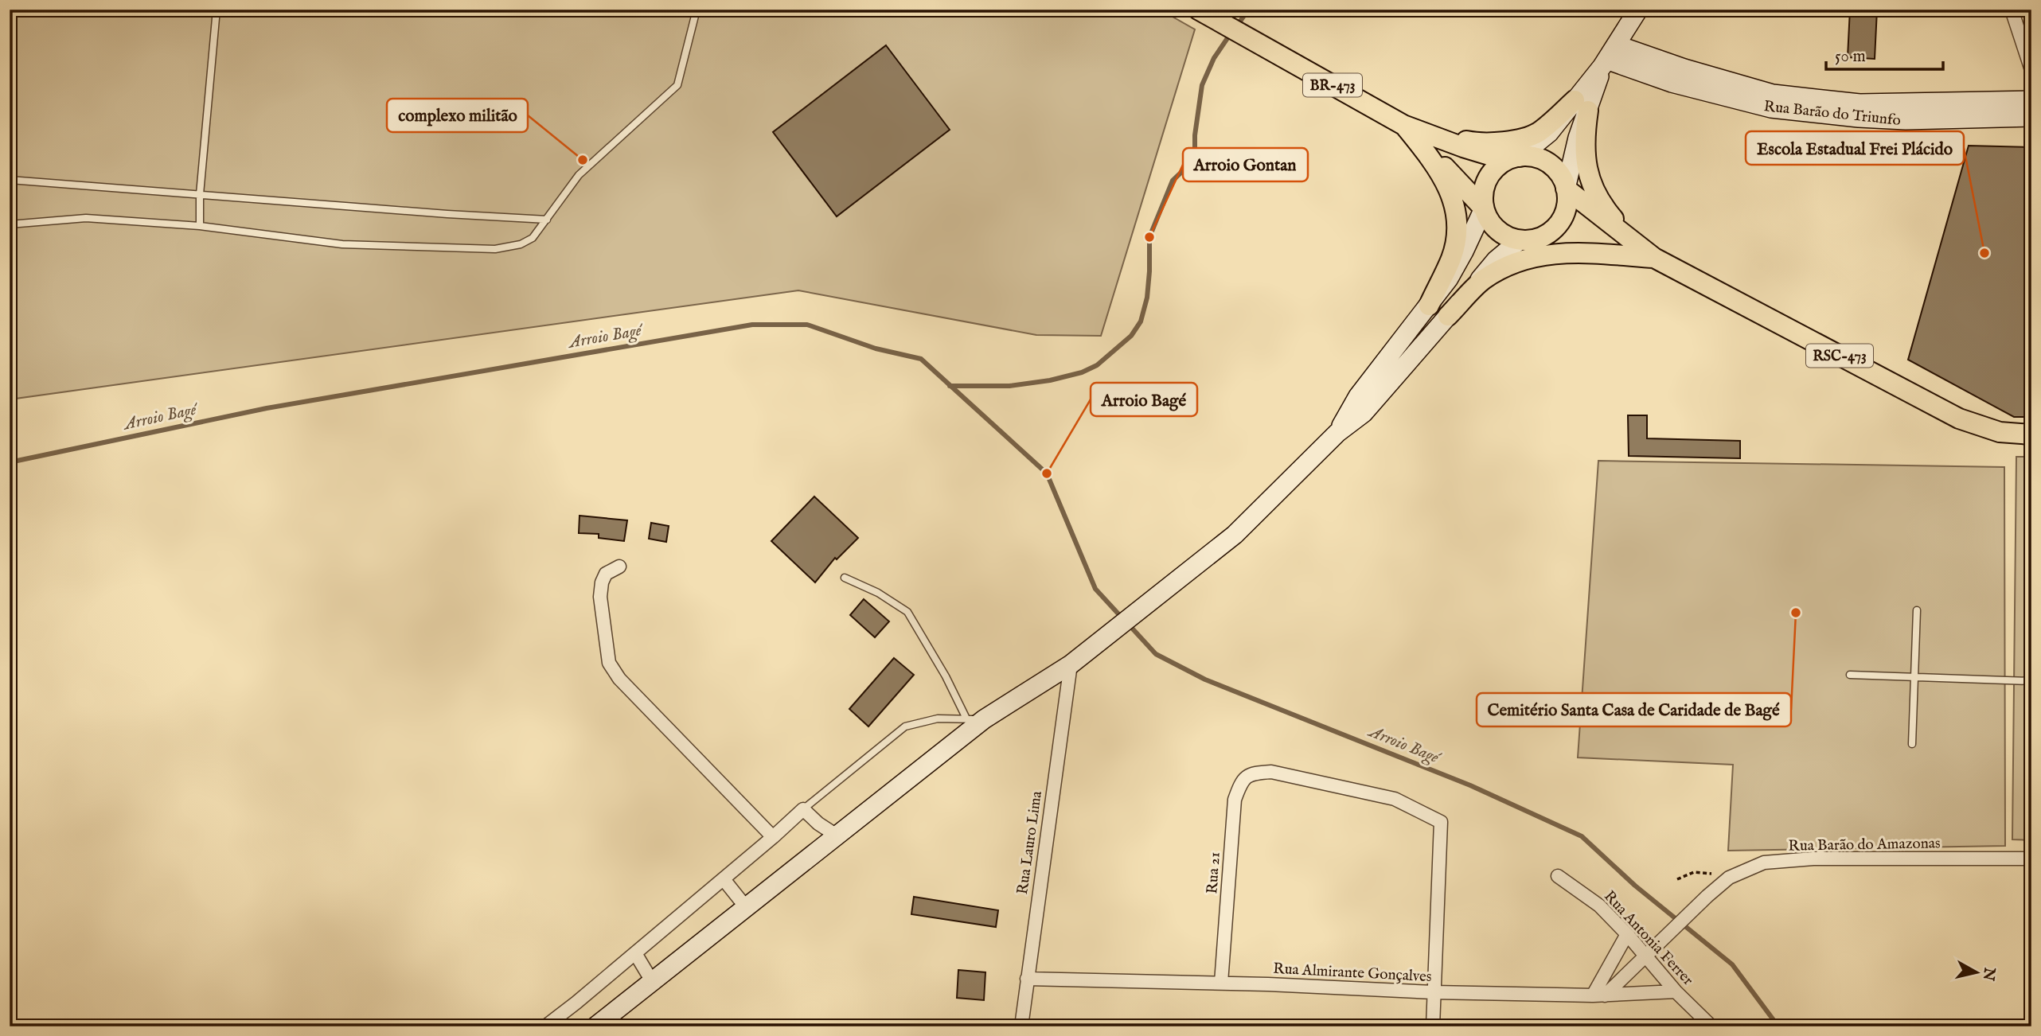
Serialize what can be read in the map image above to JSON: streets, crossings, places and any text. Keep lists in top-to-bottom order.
{
  "streets": {
    "main road": ["BR-473", "Rua Barão do Triunfo", "RSC-473"],
    "street": [
      "Rua Lauro Lima",
      "Rua Barão do Amazonas",
      "Rua 21",
      "Rua Antonia Ferrer",
      "Rua Almirante Gonçalves"
    ]
  },
  "crossings": [
    ["Rua Lauro Lima", "Rua Almirante Gonçalves"],
    ["Rua Barão do Amazonas", "Rua Antonia Ferrer"],
    ["Rua Barão do Amazonas", "Rua Almirante Gonçalves"],
    ["Rua 21", "Rua Almirante Gonçalves"],
    ["Rua Antonia Ferrer", "Rua Almirante Gonçalves"]
  ],
  "water": ["Arroio Bagé"],
  "places": [
    "complexo militão",
    "Arroio Gontan",
    "Escola Estadual Frei Plácido",
    "Arroio Bagé",
    "Cemitério Santa Casa de Caridade de Bagé"
  ],
  "scale_bar": "50 m",
  "north": "right"
}
